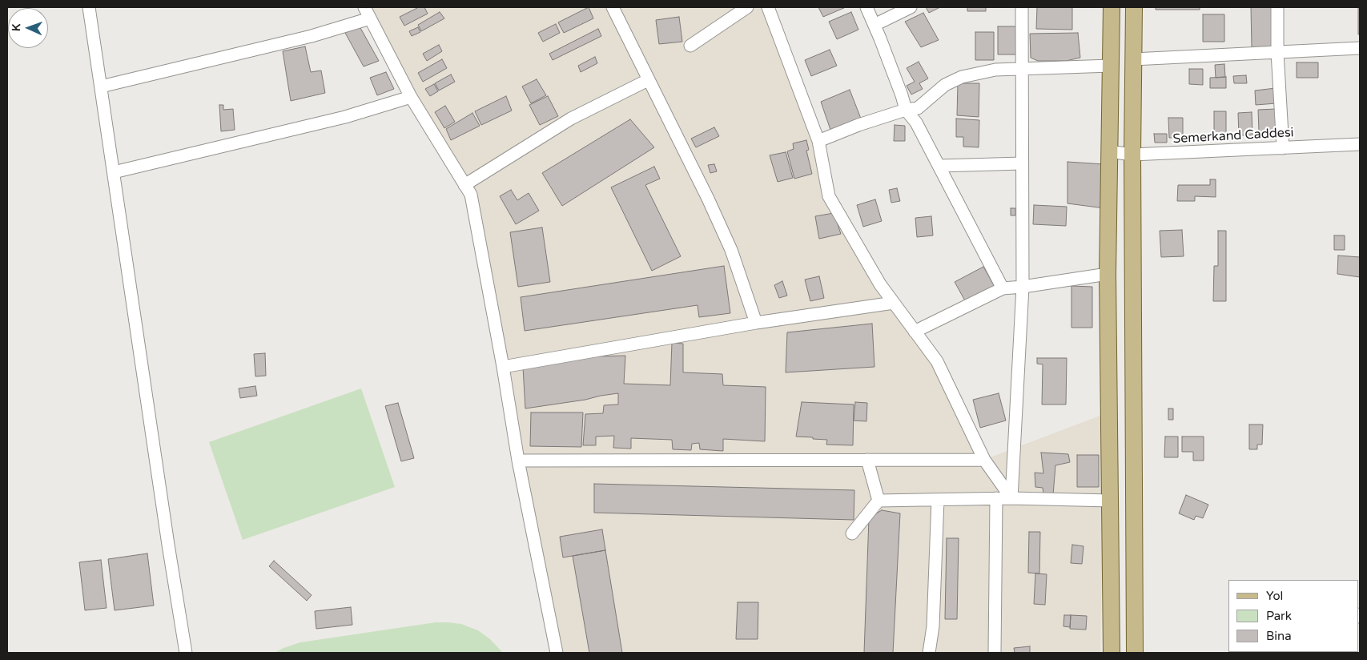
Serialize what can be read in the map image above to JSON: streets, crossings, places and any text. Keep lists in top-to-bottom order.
{
  "streets": {
    "street": ["Semerkand Caddesi"]
  },
  "legend": ["Yol", "Park", "Bina"],
  "north": "left"
}
